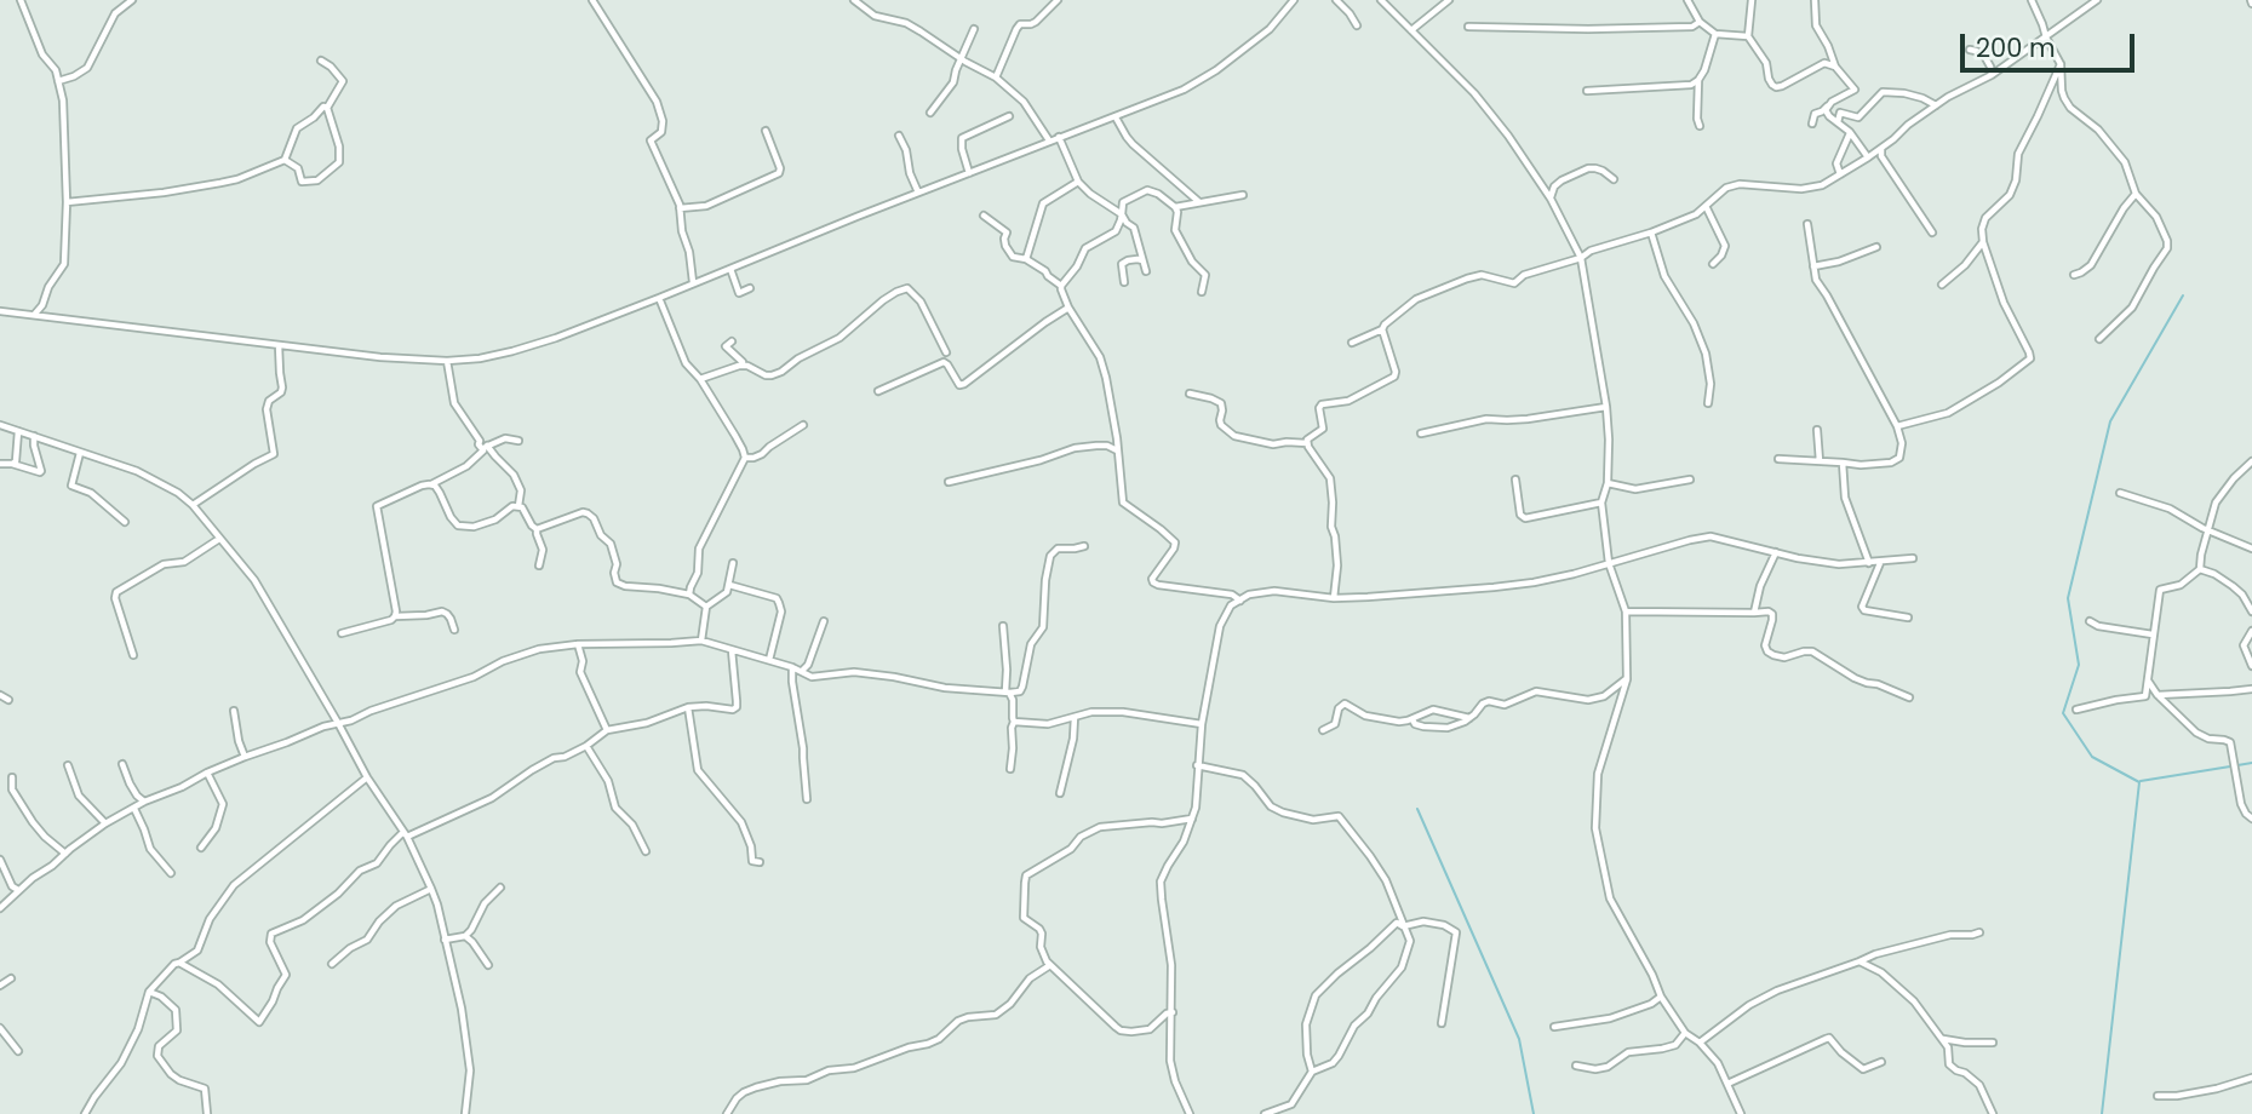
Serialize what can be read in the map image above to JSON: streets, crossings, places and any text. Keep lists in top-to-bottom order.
{
  "scale_bar": "200 m"
}
